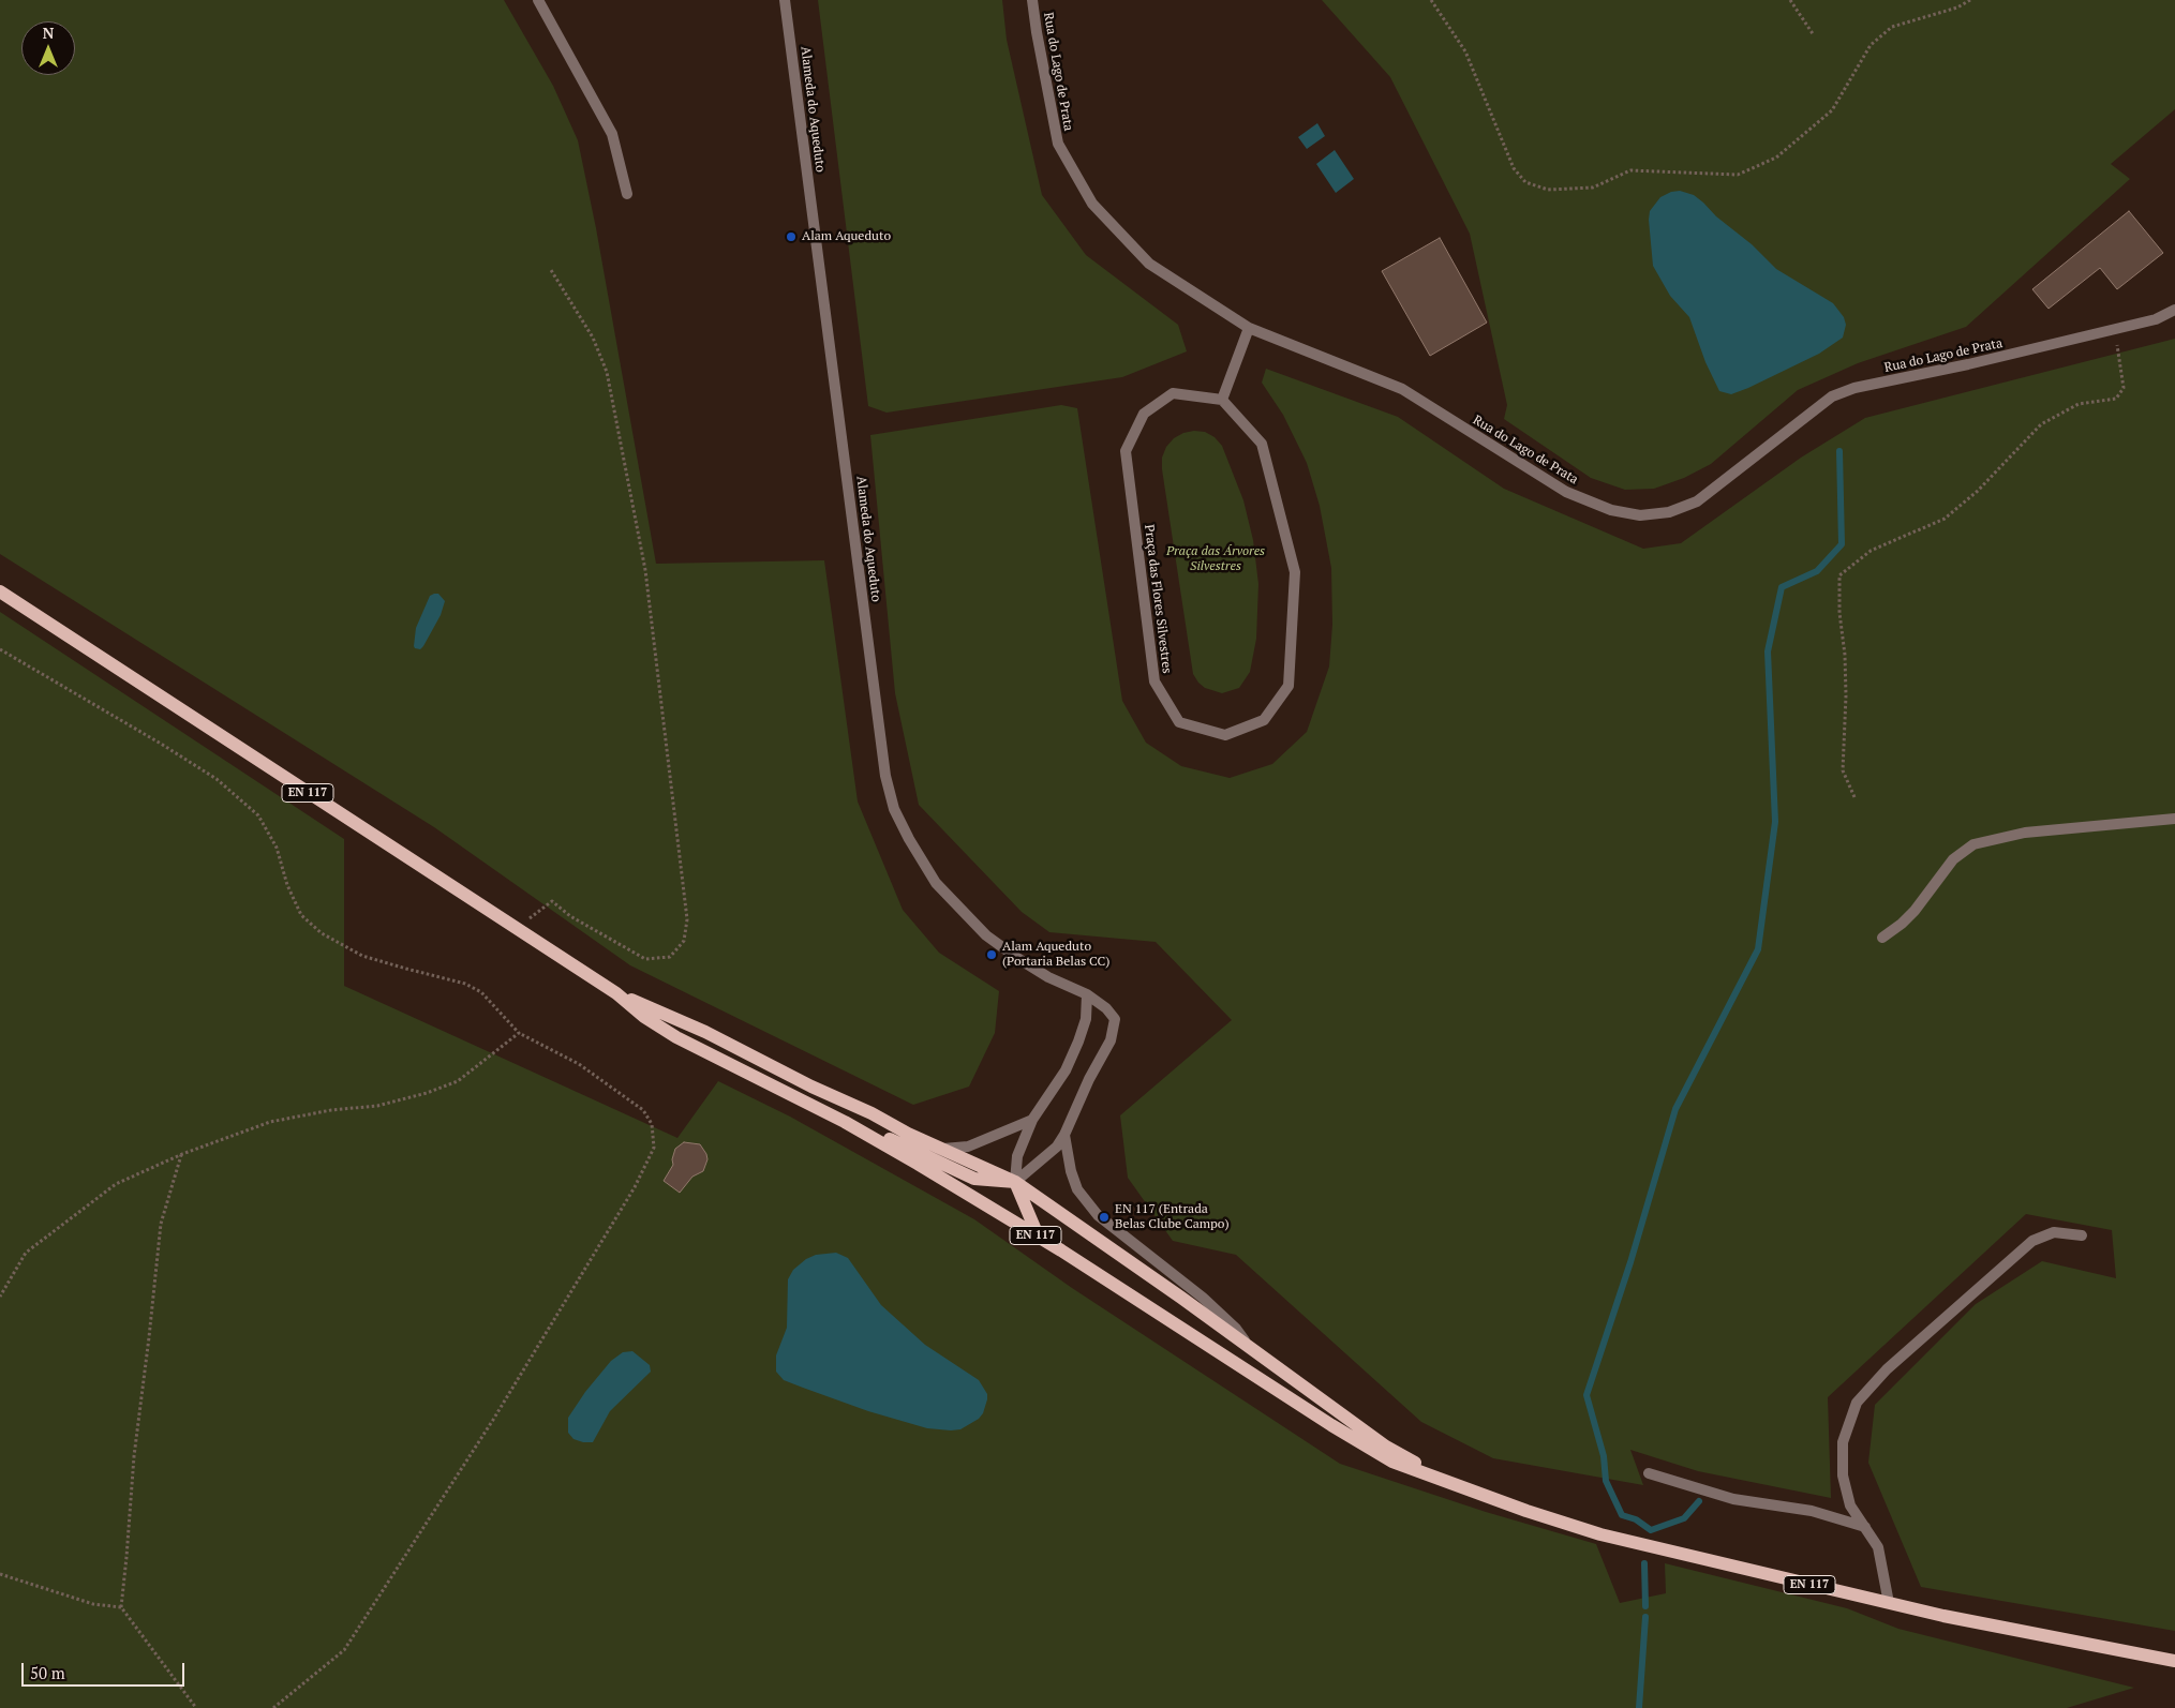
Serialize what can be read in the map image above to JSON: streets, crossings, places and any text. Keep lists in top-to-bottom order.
{
  "streets": {
    "main road": ["EN 117"],
    "street": ["Rua do Lago de Prata", "Alameda do Aqueduto", "Praça das Flores Silvestres"]
  },
  "crossings": [
    ["Alameda do Aqueduto", "EN 117"]
  ],
  "parks": ["Praça das Árvores Silvestres"],
  "places": ["Alam Aqueduto", "Alam Aqueduto (Portaria Belas CC)", "EN 117 (Entrada Belas Clube Campo)"],
  "scale_bar": "50 m",
  "north": "top"
}
